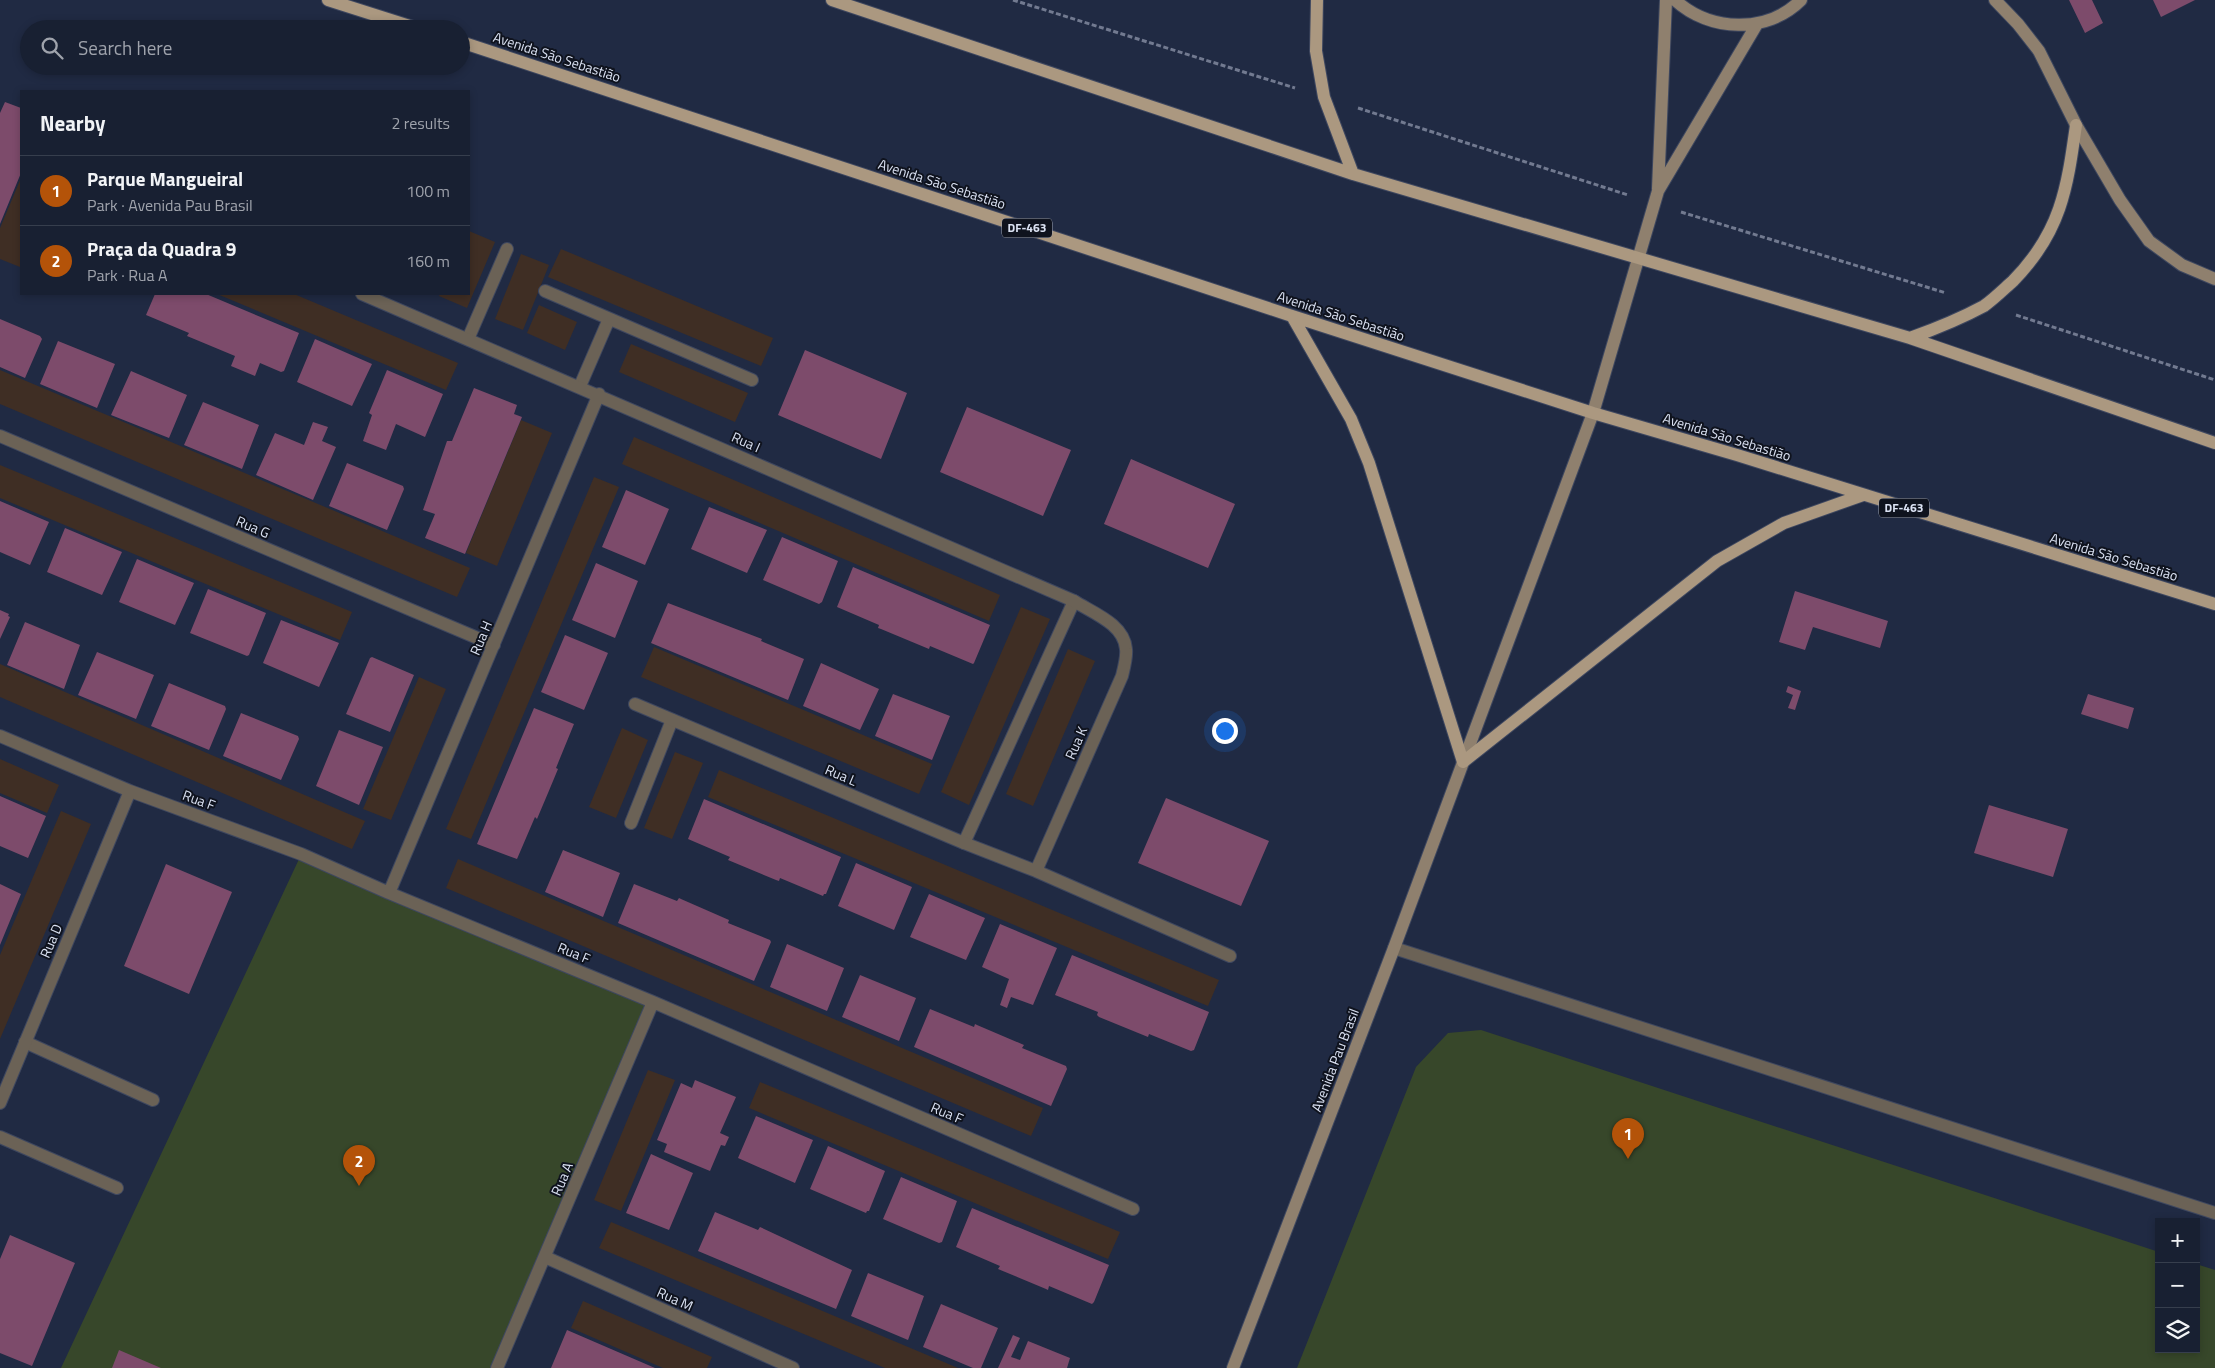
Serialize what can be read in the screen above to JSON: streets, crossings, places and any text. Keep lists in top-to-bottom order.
{
  "streets": {
    "main road": ["Avenida São Sebastião", "DF-463"],
    "street": [
      "Rua I",
      "Rua G",
      "Rua H",
      "Rua K",
      "Rua L",
      "Rua F",
      "Rua D",
      "Avenida Pau Brasil",
      "Rua A",
      "Rua M"
    ]
  },
  "crossings": [
    ["Avenida São Sebastião", "Avenida Pau Brasil"],
    ["Rua I", "Rua H"],
    ["Rua I", "Rua K"],
    ["Rua G", "Rua H"],
    ["Rua H", "Rua F"],
    ["Rua K", "Rua L"],
    ["Rua F", "Rua D"],
    ["Rua F", "Rua A"],
    ["Rua A", "Rua M"]
  ],
  "page": {
    "search": "Search here",
    "heading": ["Nearby", "2 results"],
    "list": [
      {
        "mark": "1",
        "name": "Parque Mangueiral",
        "note": "Park · Avenida Pau Brasil",
        "value": "100 m"
      },
      {
        "mark": "2",
        "name": "Praça da Quadra 9",
        "note": "Park · Rua A",
        "value": "160 m"
      }
    ],
    "pins": ["1", "2"],
    "map_buttons": ["+", "−"]
  }
}
